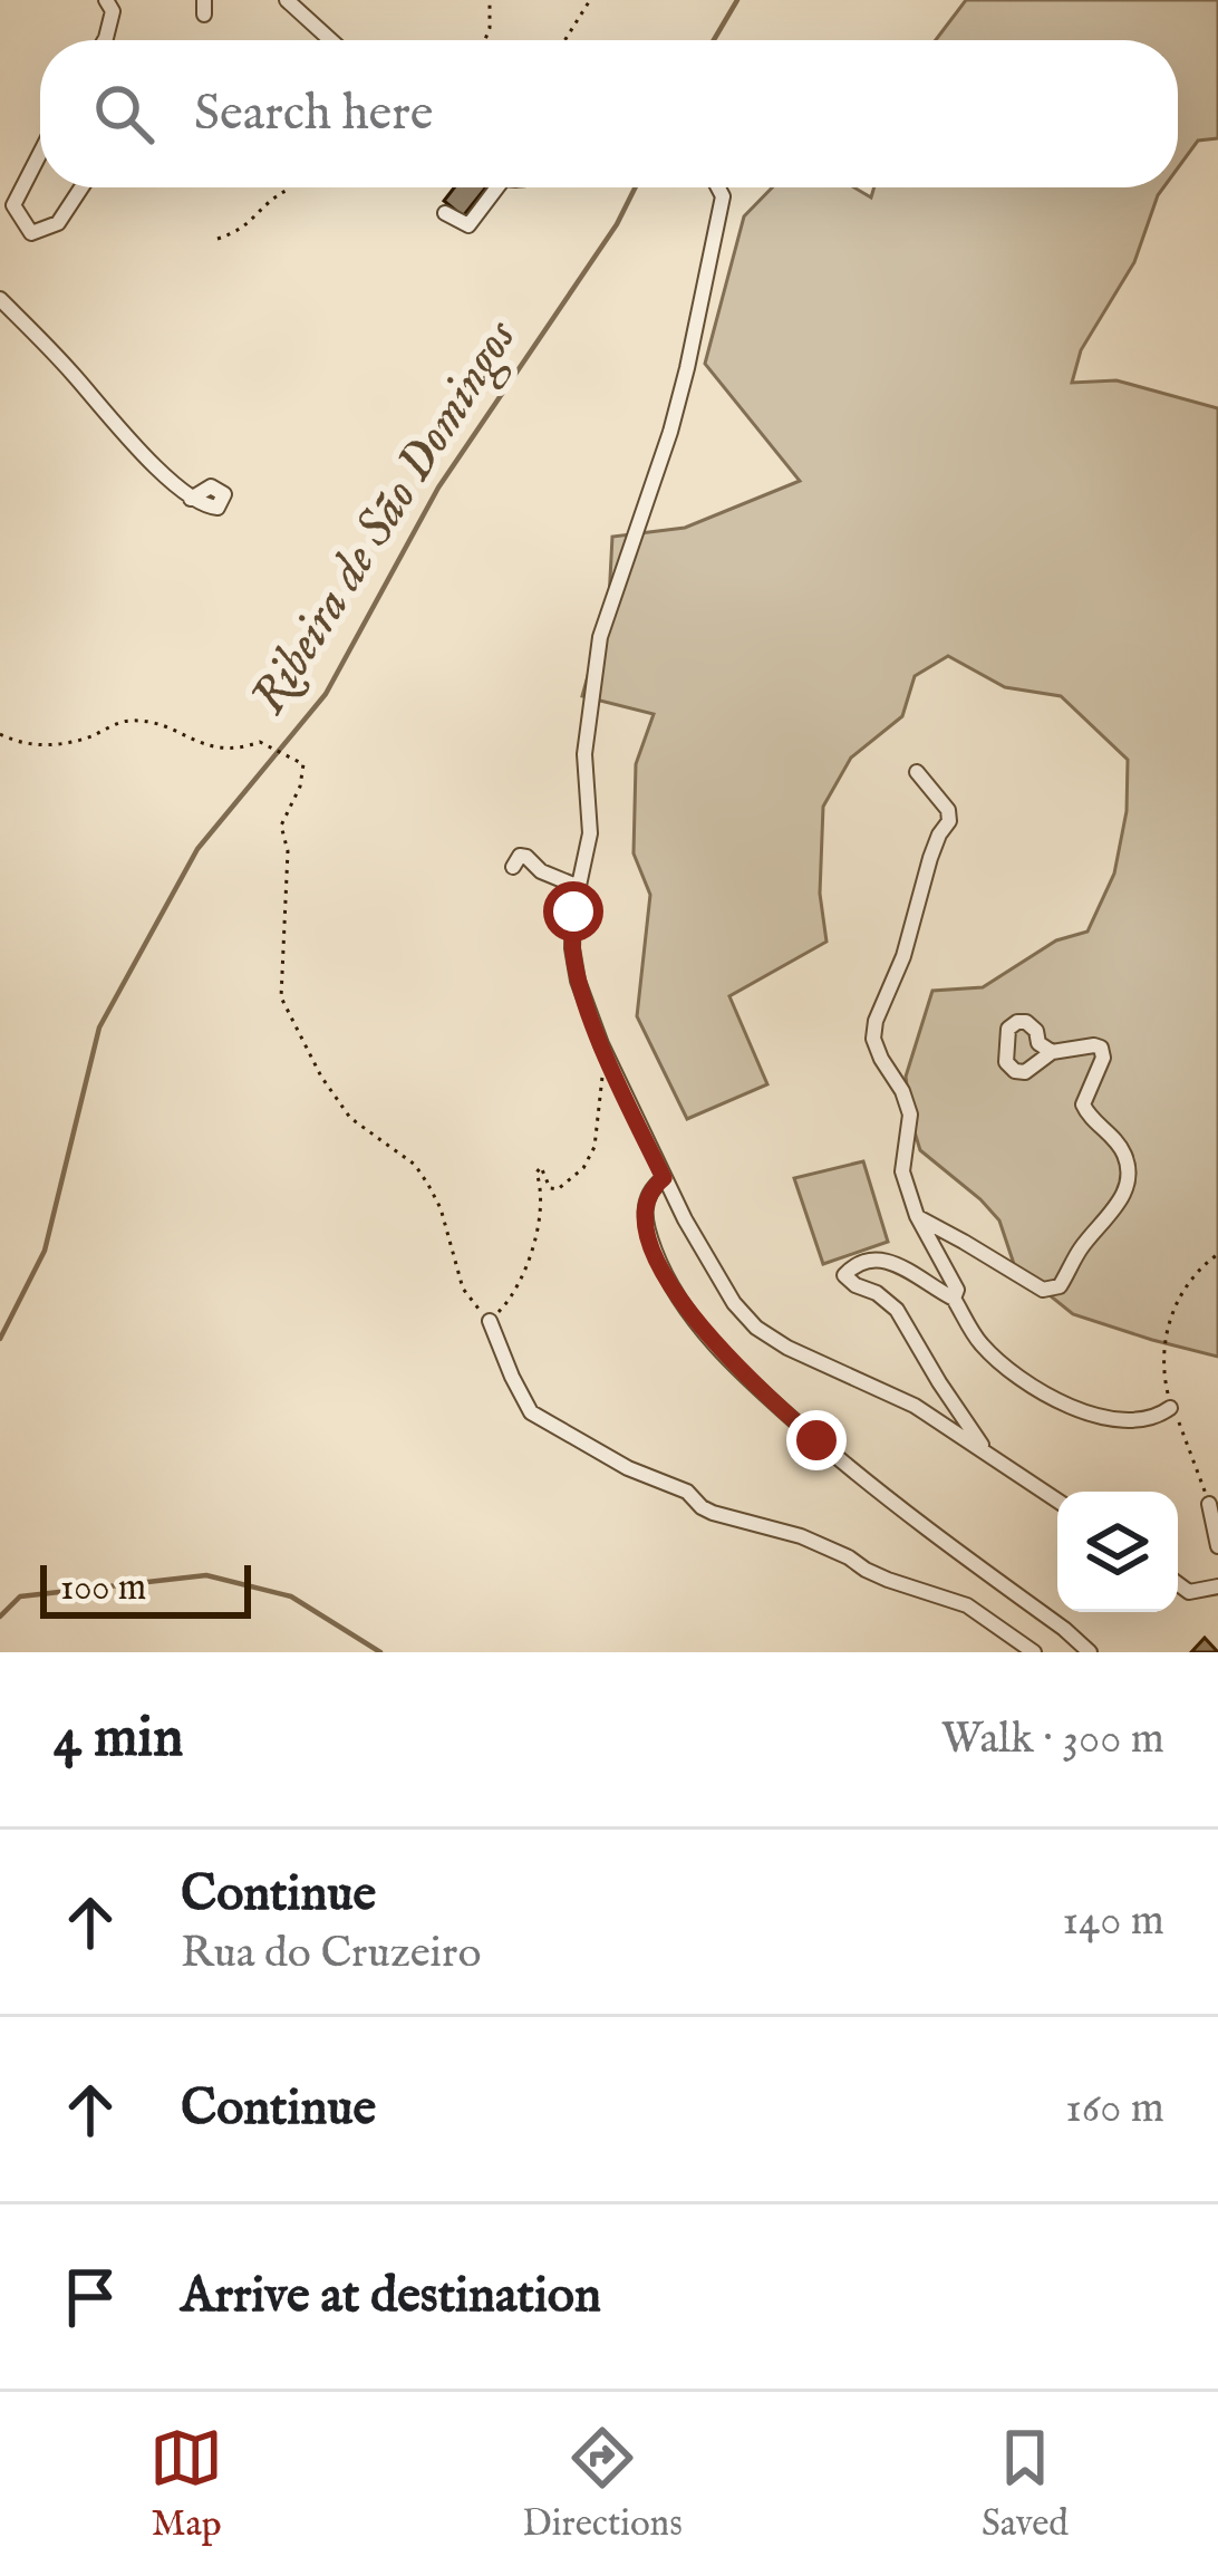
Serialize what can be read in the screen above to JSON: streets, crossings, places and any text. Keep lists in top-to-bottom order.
{
  "water": ["Ribeira de São Domingos"],
  "scale_bar": "100 m",
  "page": {
    "search": "Search here",
    "scale": "100 m",
    "heading": ["4 min", "Walk · 300 m"],
    "list": [
      ["Continue", "Rua do Cruzeiro", "140 m"],
      ["Continue", "160 m"],
      "Arrive at destination"
    ],
    "nav": ["Map", "Directions", "Saved"]
  }
}
